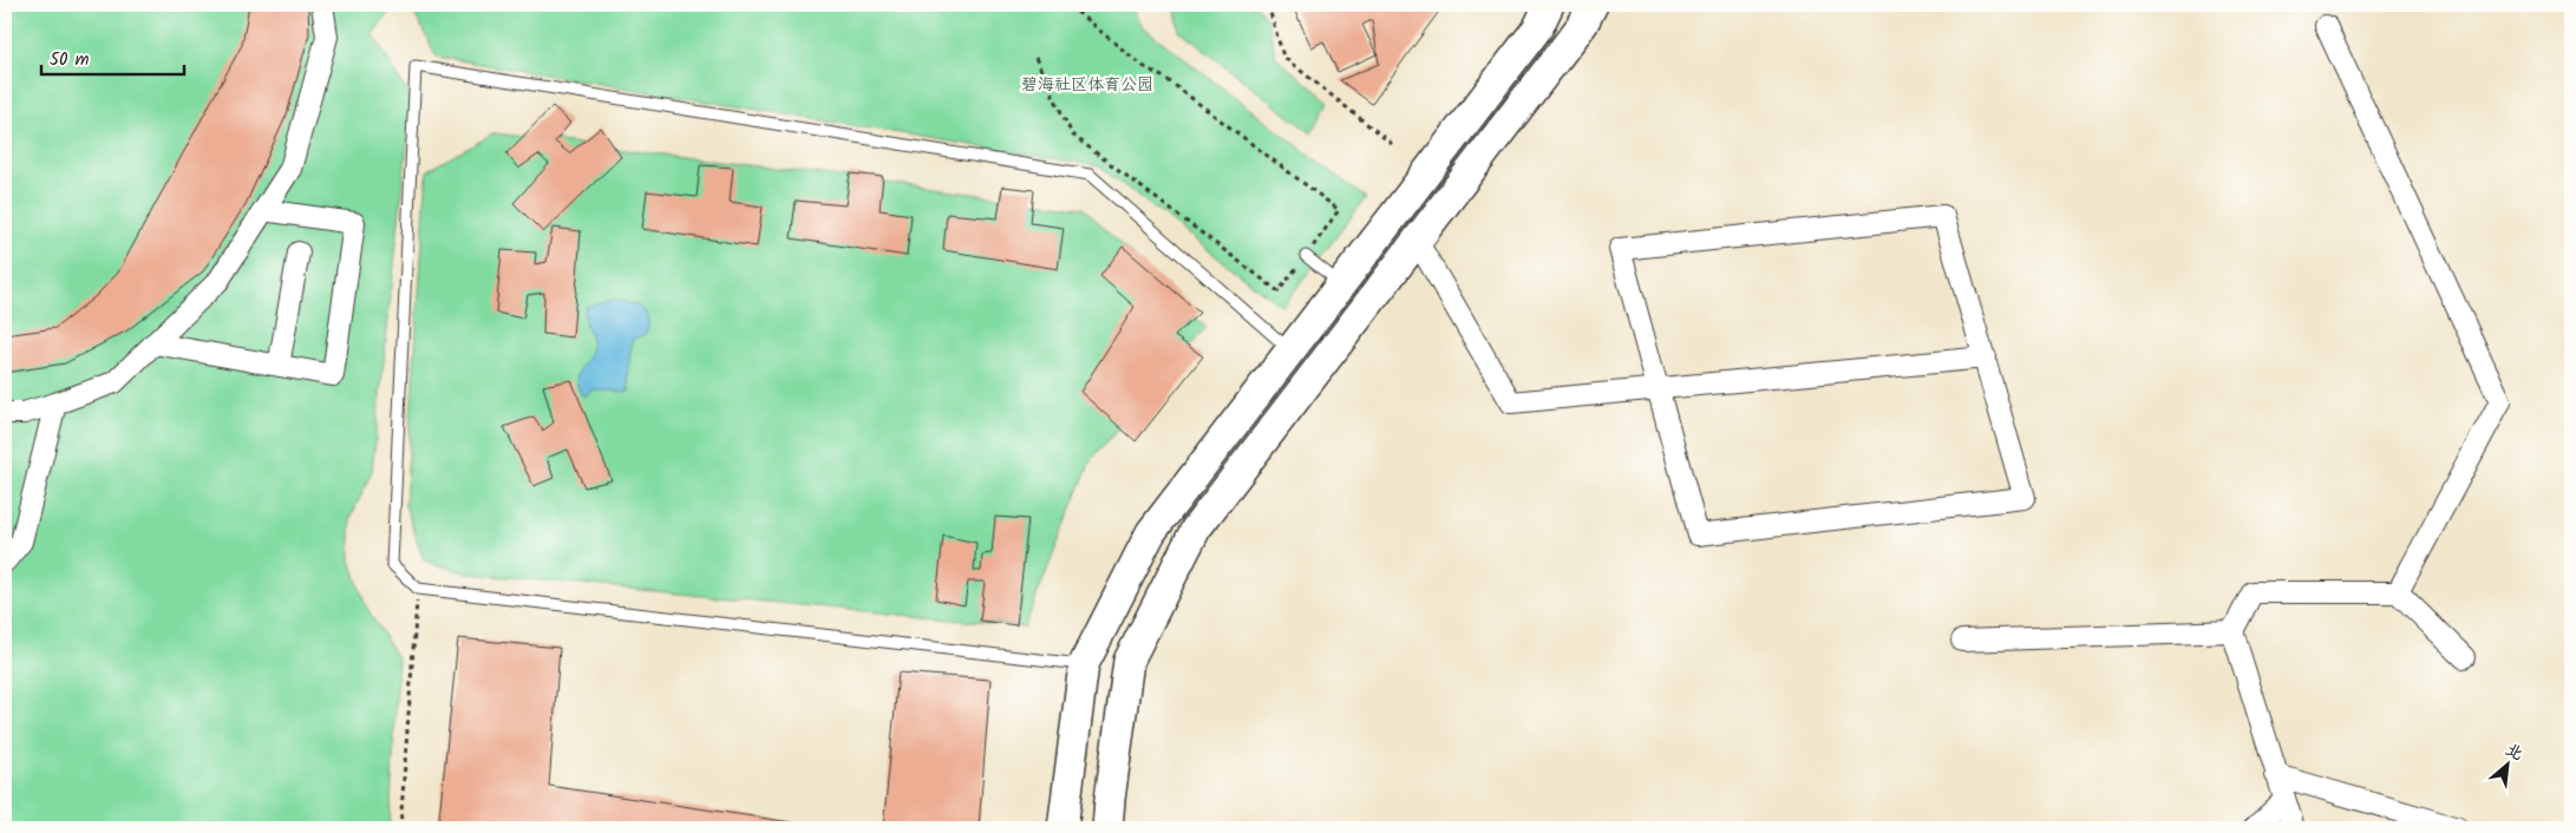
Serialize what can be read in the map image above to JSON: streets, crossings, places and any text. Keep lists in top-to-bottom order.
{
  "parks": ["碧海社区体育公园"],
  "scale_bar": "50 m",
  "north": "top right"
}
